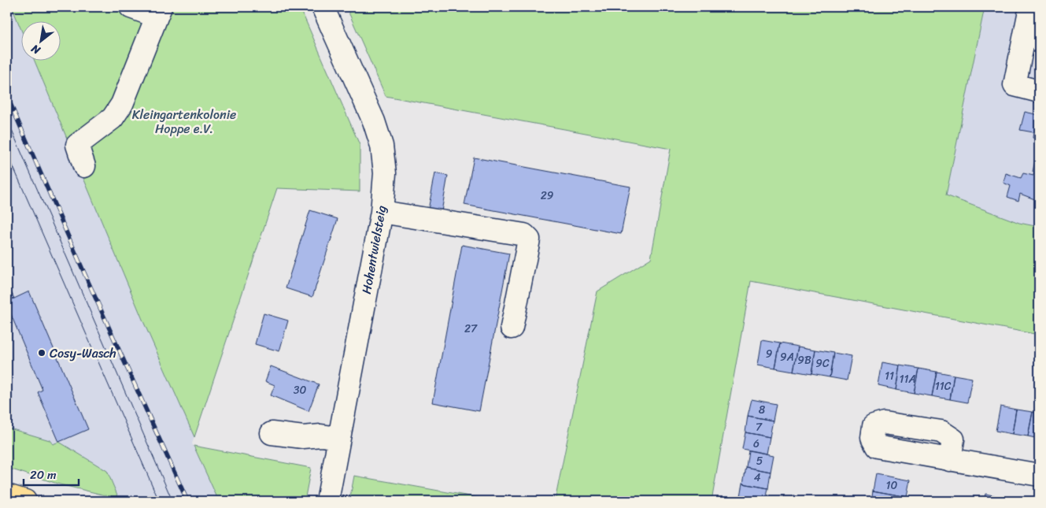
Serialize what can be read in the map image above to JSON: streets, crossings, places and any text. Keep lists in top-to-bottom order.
{
  "streets": {
    "street": ["Hohentwielsteig"]
  },
  "parks": ["Kleingartenkolonie Hoppe e.V."],
  "places": ["Cosy-Wasch"],
  "house_numbers": [
    "29",
    "27",
    "9",
    "9A",
    "9B",
    "9C",
    "11",
    "11A",
    "11C",
    "30",
    "8",
    "7",
    "6",
    "5",
    "4",
    "10"
  ],
  "scale_bar": "20 m",
  "north": "bottom left"
}
